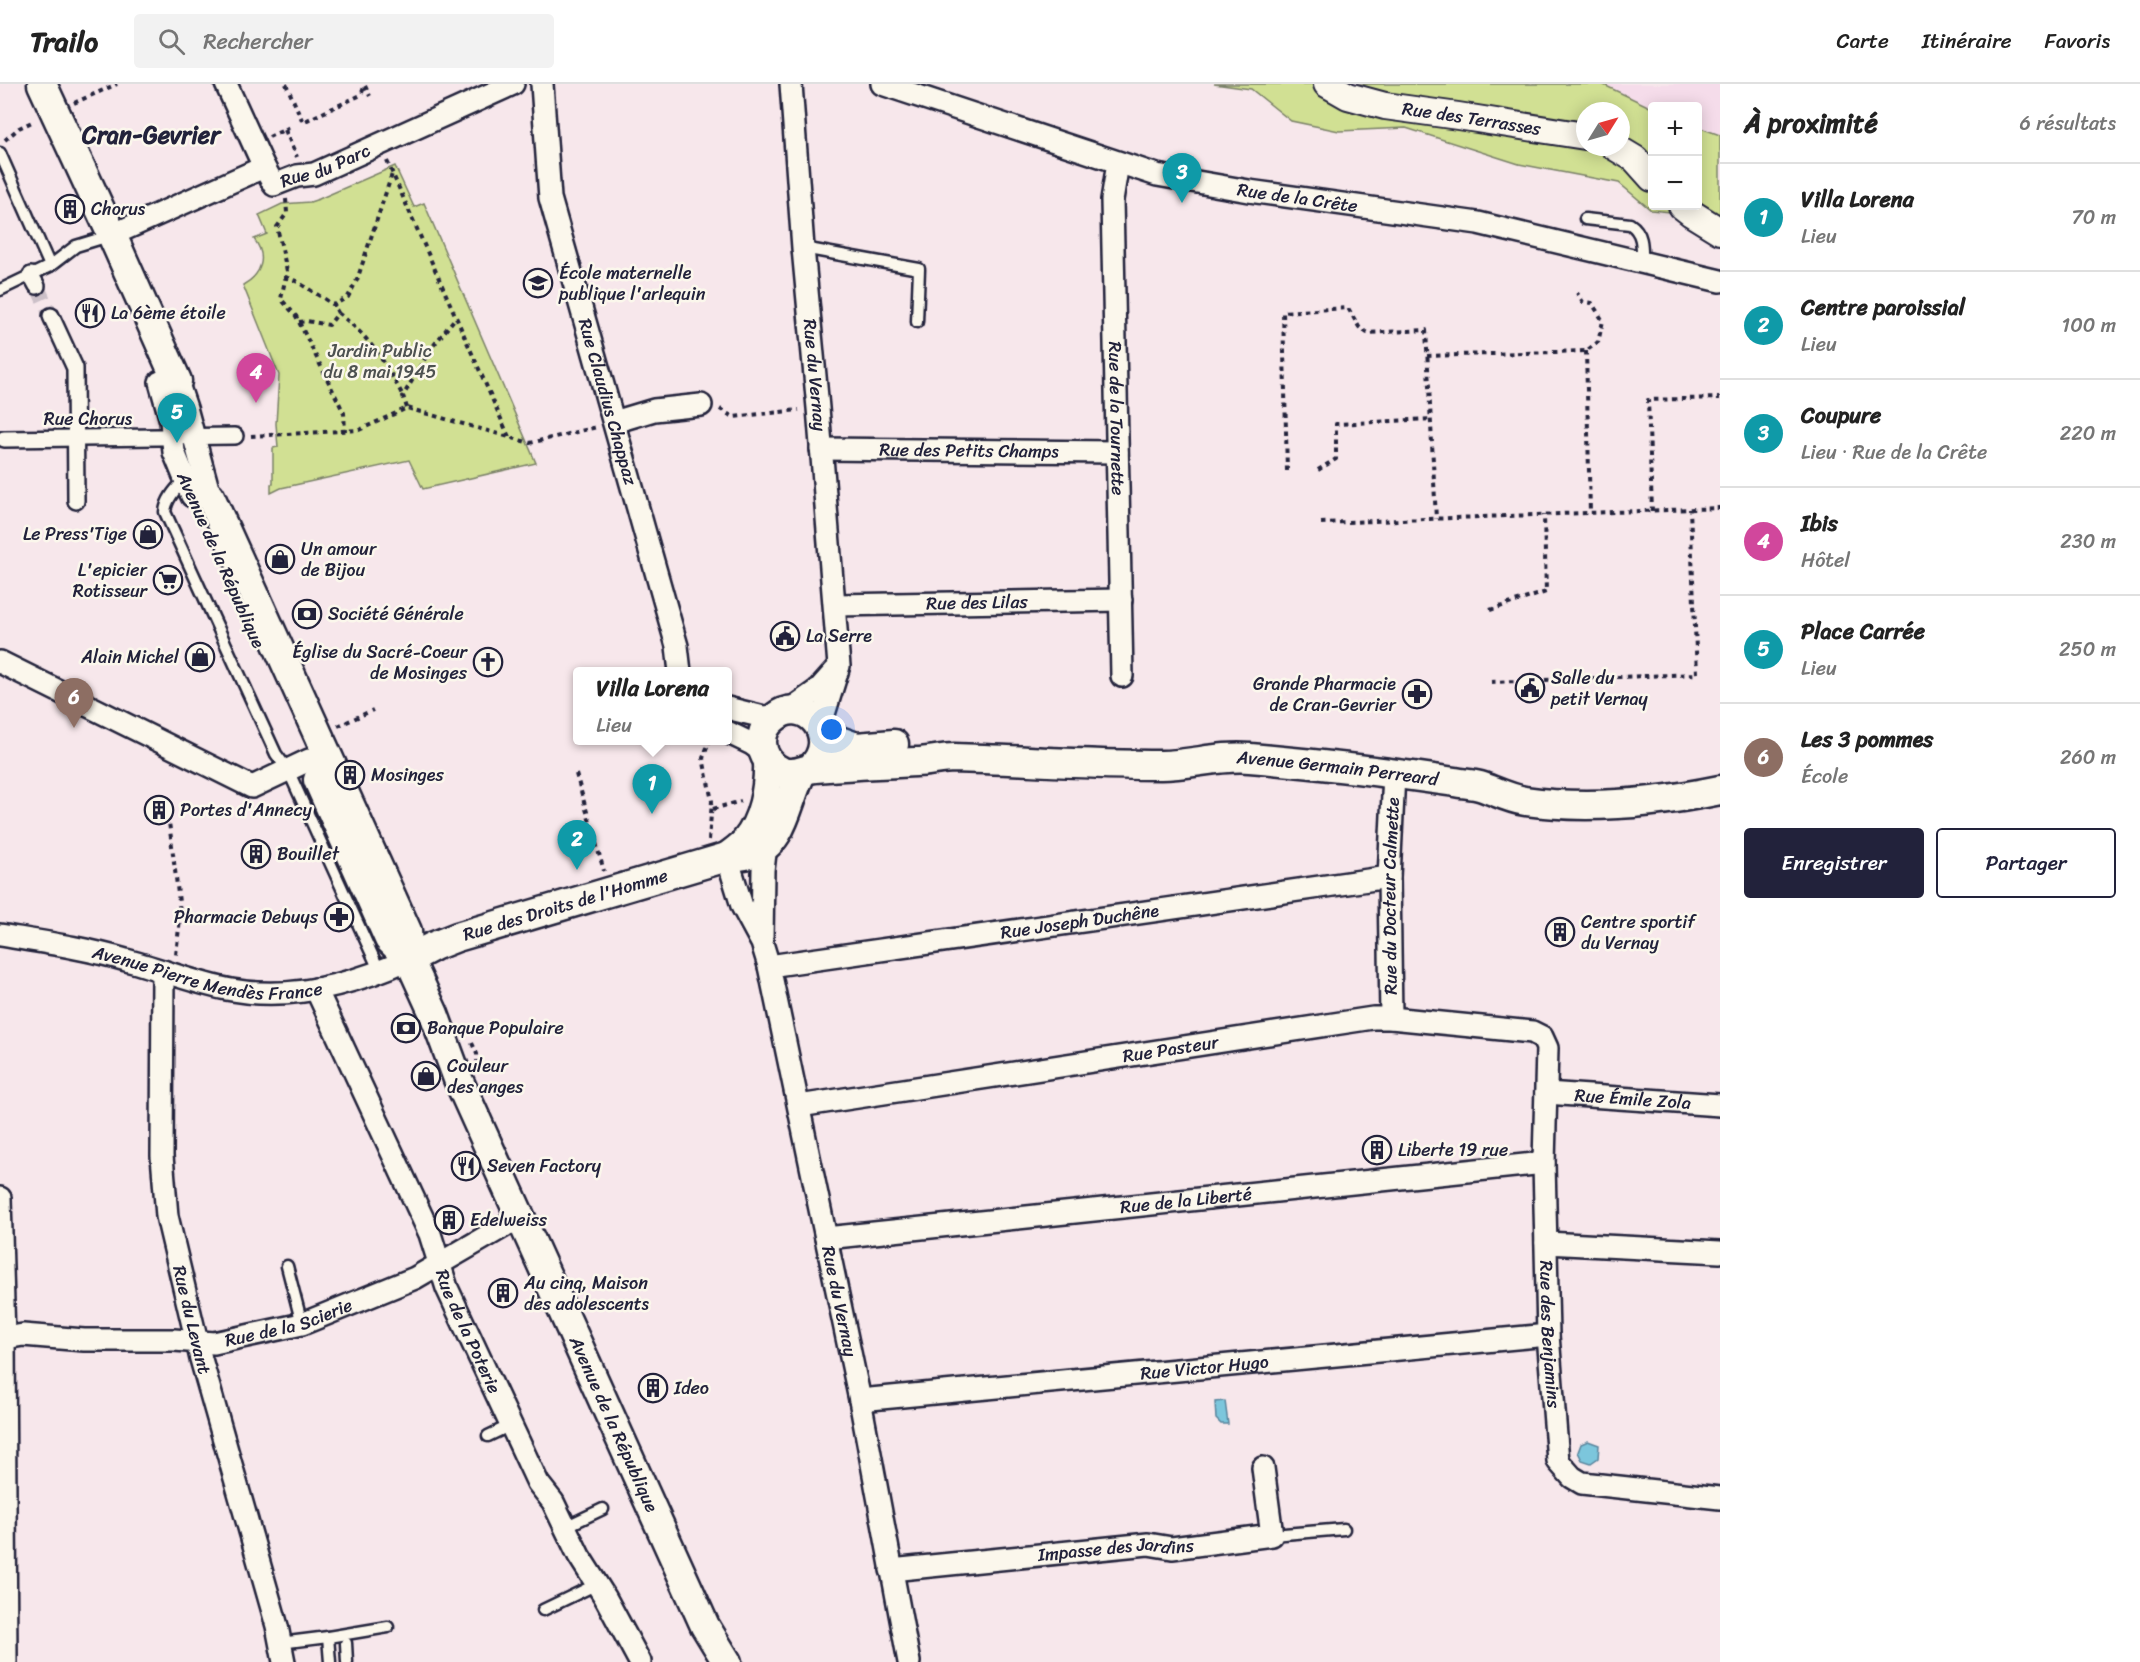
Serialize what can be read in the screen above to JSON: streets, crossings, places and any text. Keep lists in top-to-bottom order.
{
  "streets": {
    "main road": ["Avenue de la République", "Avenue Germain Perreard", "Rue des Droits de l'Homme"],
    "street": [
      "Rue des Terrasses",
      "Rue du Parc",
      "Rue de la Crête",
      "Rue du Vernay",
      "Rue Claudius Chappaz",
      "Rue Chorus",
      "Rue de la Tournette",
      "Rue des Petits Champs",
      "Rue des Lilas",
      "Rue du Docteur Calmette",
      "Rue Joseph Duchêne",
      "Avenue Pierre Mendès France",
      "Rue Pasteur",
      "Rue Émile Zola",
      "Rue de la Liberté",
      "Rue du Levant",
      "Rue de la Scierie",
      "Rue de la Poterie",
      "Rue des Benjamins",
      "Rue Victor Hugo",
      "Impasse des Jardins"
    ]
  },
  "crossings": [
    ["Rue du Parc", "Avenue de la République"],
    ["Rue de la Crête", "Rue de la Tournette"],
    ["Rue du Vernay", "Rue des Petits Champs"],
    ["Rue du Vernay", "Rue des Lilas"],
    ["Rue du Vernay", "Avenue Germain Perreard"],
    ["Rue du Vernay", "Rue des Droits de l'Homme"],
    ["Rue du Vernay", "Rue Joseph Duchêne"],
    ["Rue du Vernay", "Rue Pasteur"],
    ["Rue du Vernay", "Rue de la Liberté"],
    ["Rue du Vernay", "Rue Victor Hugo"],
    ["Rue du Vernay", "Impasse des Jardins"],
    ["Rue Chorus", "Avenue de la République"],
    ["Rue de la Tournette", "Rue des Petits Champs"],
    ["Rue de la Tournette", "Rue des Lilas"],
    ["Avenue de la République", "Rue des Droits de l'Homme"],
    ["Avenue de la République", "Avenue Pierre Mendès France"],
    ["Avenue de la République", "Rue de la Scierie"],
    ["Avenue Germain Perreard", "Rue du Docteur Calmette"],
    ["Avenue Germain Perreard", "Rue des Droits de l'Homme"],
    ["Rue du Docteur Calmette", "Rue Joseph Duchêne"],
    ["Rue du Docteur Calmette", "Rue Pasteur"],
    ["Rue des Droits de l'Homme", "Avenue Pierre Mendès France"],
    ["Avenue Pierre Mendès France", "Rue du Levant"],
    ["Avenue Pierre Mendès France", "Rue de la Poterie"],
    ["Rue Pasteur", "Rue des Benjamins"],
    ["Rue Émile Zola", "Rue des Benjamins"],
    ["Rue de la Liberté", "Rue des Benjamins"],
    ["Rue du Levant", "Rue de la Scierie"],
    ["Rue de la Scierie", "Rue de la Poterie"],
    ["Rue des Benjamins", "Rue Victor Hugo"]
  ],
  "districts": ["Cran-Gevrier"],
  "parks": ["Jardin Public du 8 mai 1945"],
  "places": {
    "building": [
      "Chorus",
      "Mosinges",
      "Portes d'Annecy",
      "Bouillet",
      "Centre sportif du Vernay",
      "Liberte 19 rue",
      "Edelweiss",
      "Au cinq, Maison des adolescents",
      "Ideo"
    ],
    "school or university": ["École maternelle publique l'arlequin"],
    "restaurant": ["La 6ème étoile", "Seven Factory"],
    "shop": [
      "Le Press'Tige",
      "Un amour de Bijou",
      "Alain Michel",
      "Couleur des anges"
    ],
    "supermarket": ["L'epicier Rotisseur"],
    "bank": ["Société Générale", "Banque Populaire"],
    "public building": ["La Serre", "Salle du petit Vernay"],
    "church": ["Église du Sacré-Coeur de Mosinges"],
    "pharmacy": ["Grande Pharmacie de Cran-Gevrier", "Pharmacie Debuys"]
  },
  "north": "top right",
  "page": {
    "header": "Trailo",
    "search": "Rechercher",
    "nav": ["Carte", "Itinéraire", "Favoris"],
    "heading": ["À proximité", "6 résultats"],
    "map_buttons": ["+", "−"],
    "pins": [
      "3",
      "4",
      "5",
      "6",
      "1",
      "2"
    ],
    "list": [
      {
        "mark": "1",
        "name": "Villa Lorena",
        "note": "Lieu",
        "value": "70 m"
      },
      {
        "mark": "2",
        "name": "Centre paroissial",
        "note": "Lieu",
        "value": "100 m"
      },
      {
        "mark": "3",
        "name": "Coupure",
        "note": "Lieu · Rue de la Crête",
        "value": "220 m"
      },
      {
        "mark": "4",
        "name": "Ibis",
        "note": "Hôtel",
        "value": "230 m"
      },
      {
        "mark": "5",
        "name": "Place Carrée",
        "note": "Lieu",
        "value": "250 m"
      },
      {
        "mark": "6",
        "name": "Les 3 pommes",
        "note": "École",
        "value": "260 m"
      }
    ],
    "popup": ["Villa Lorena", "Lieu"],
    "buttons": ["Enregistrer", "Partager"]
  }
}
